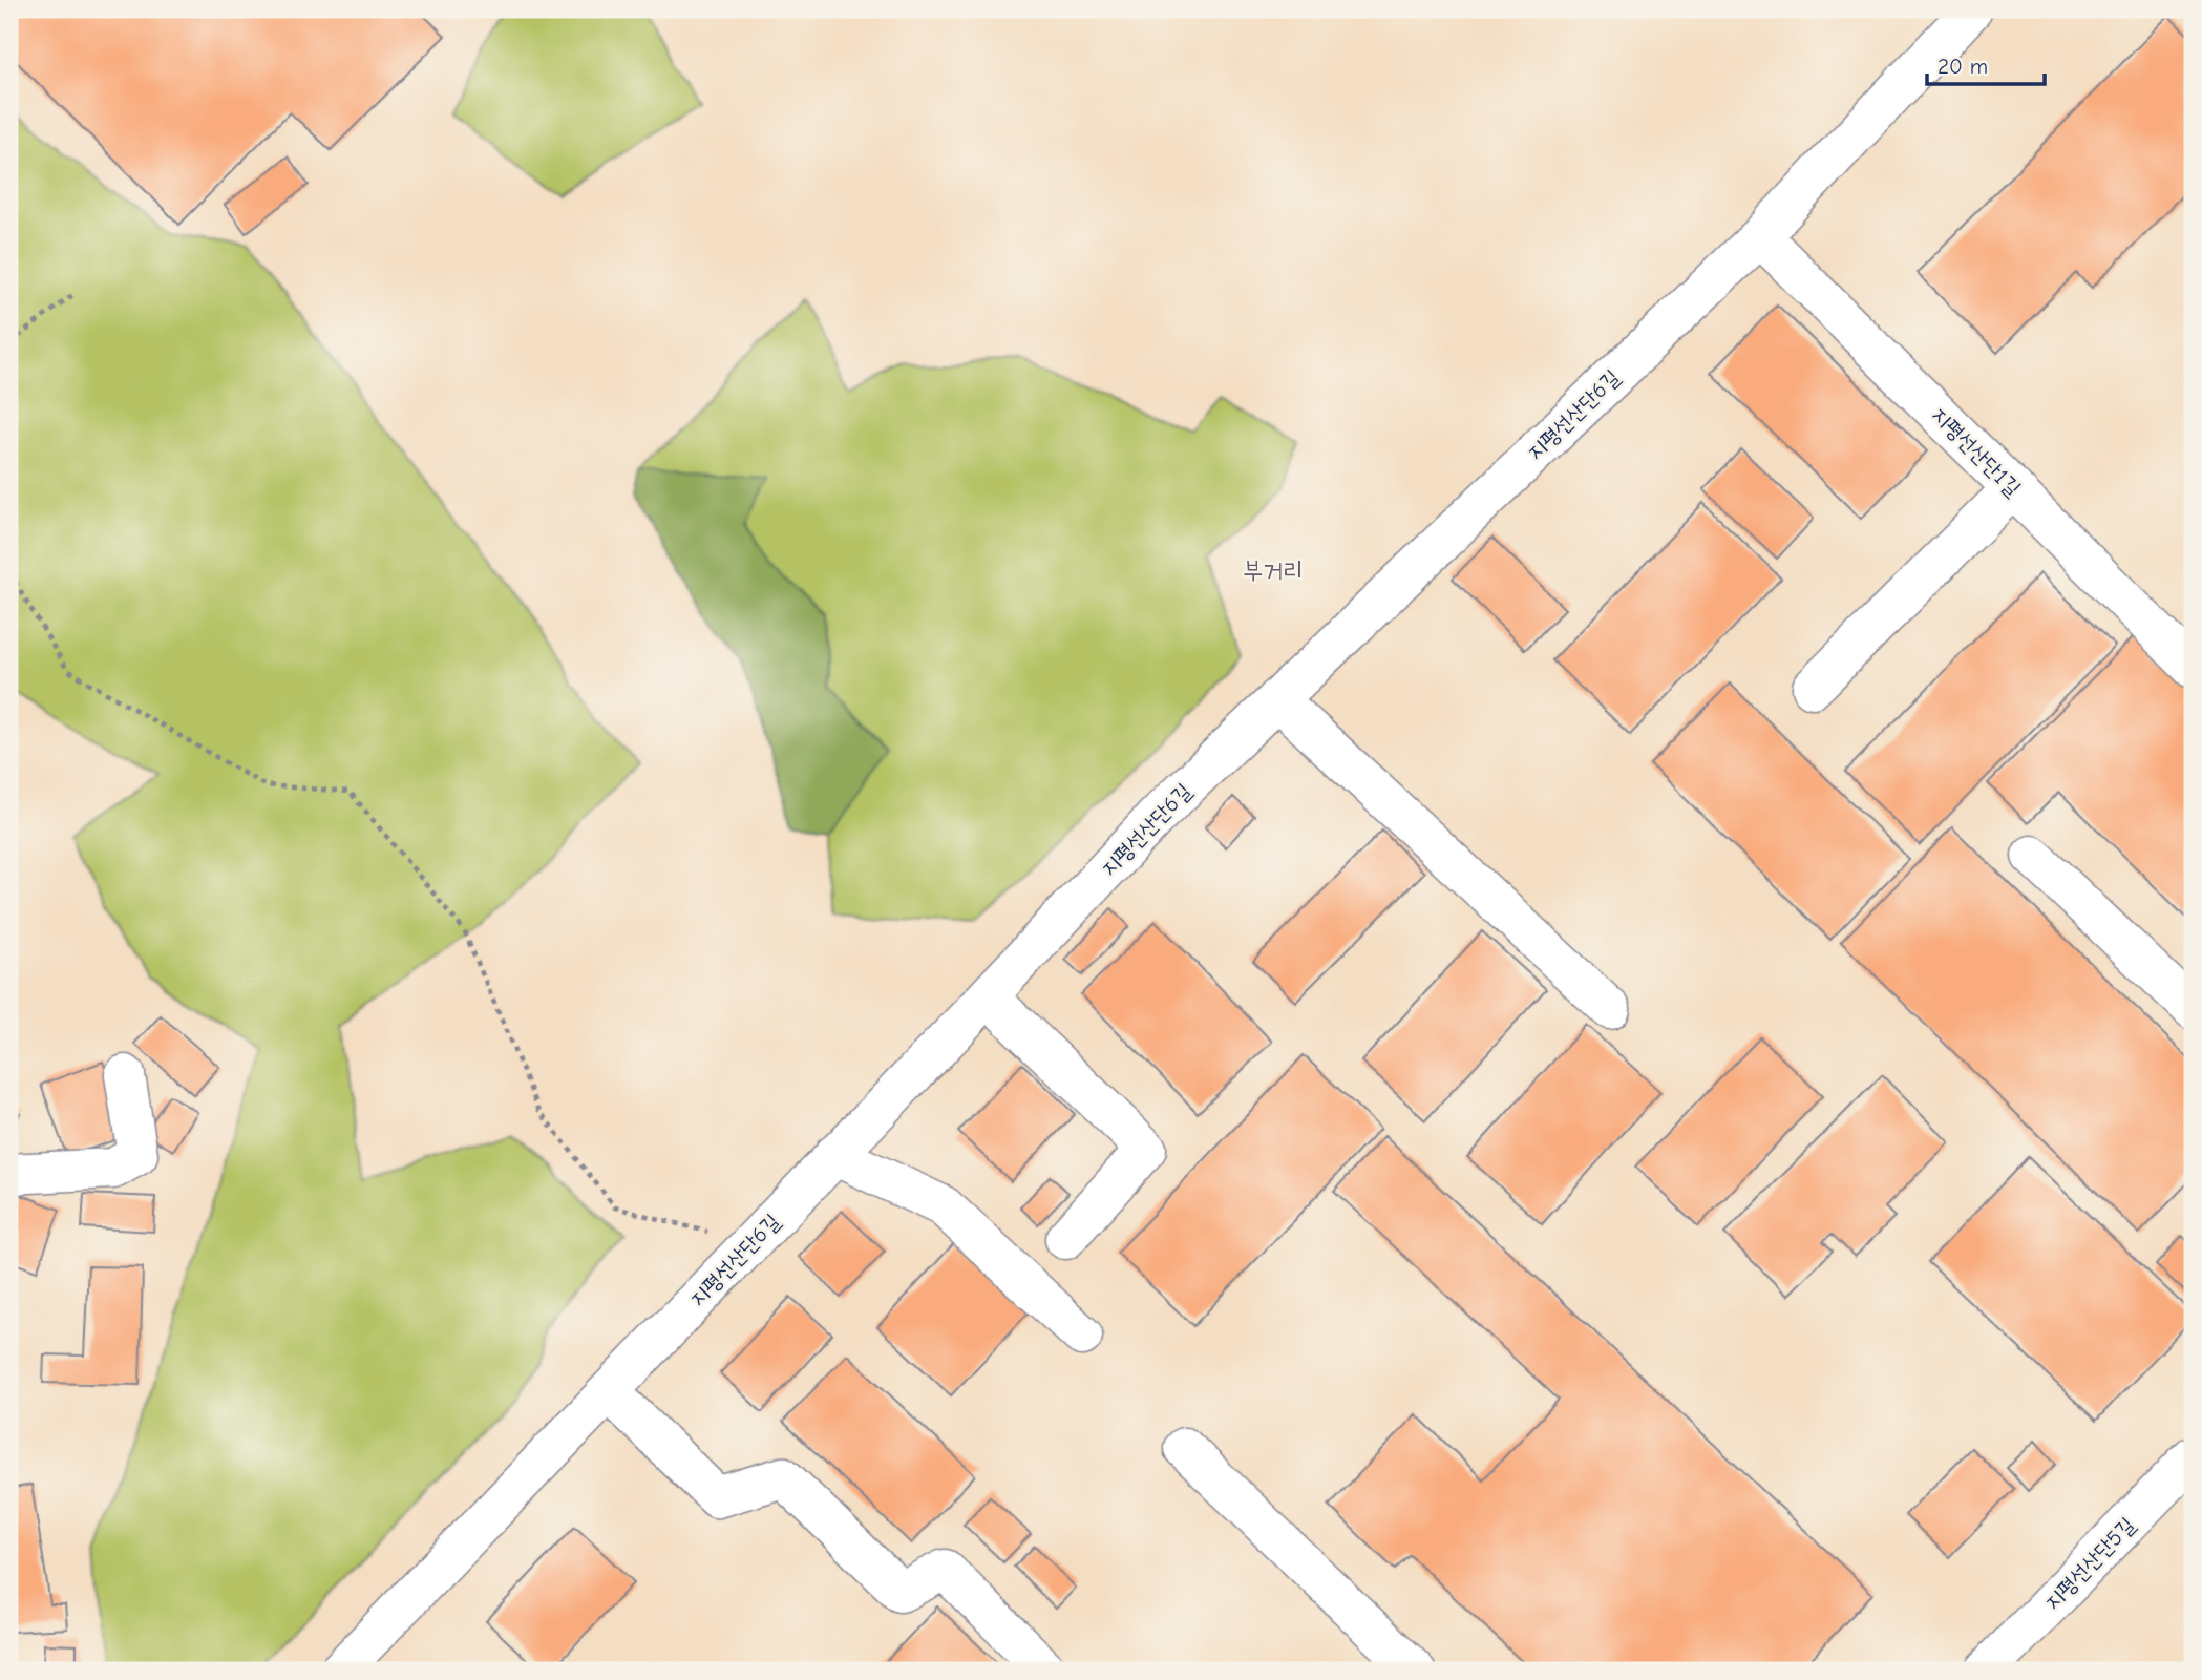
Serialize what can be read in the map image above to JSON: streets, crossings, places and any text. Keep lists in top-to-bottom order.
{
  "streets": {
    "street": ["지평선산단6길", "지평선산단1길", "지평선산단5길"]
  },
  "crossings": [
    ["지평선산단6길", "지평선산단1길"]
  ],
  "districts": ["부거리"],
  "scale_bar": "20 m"
}
